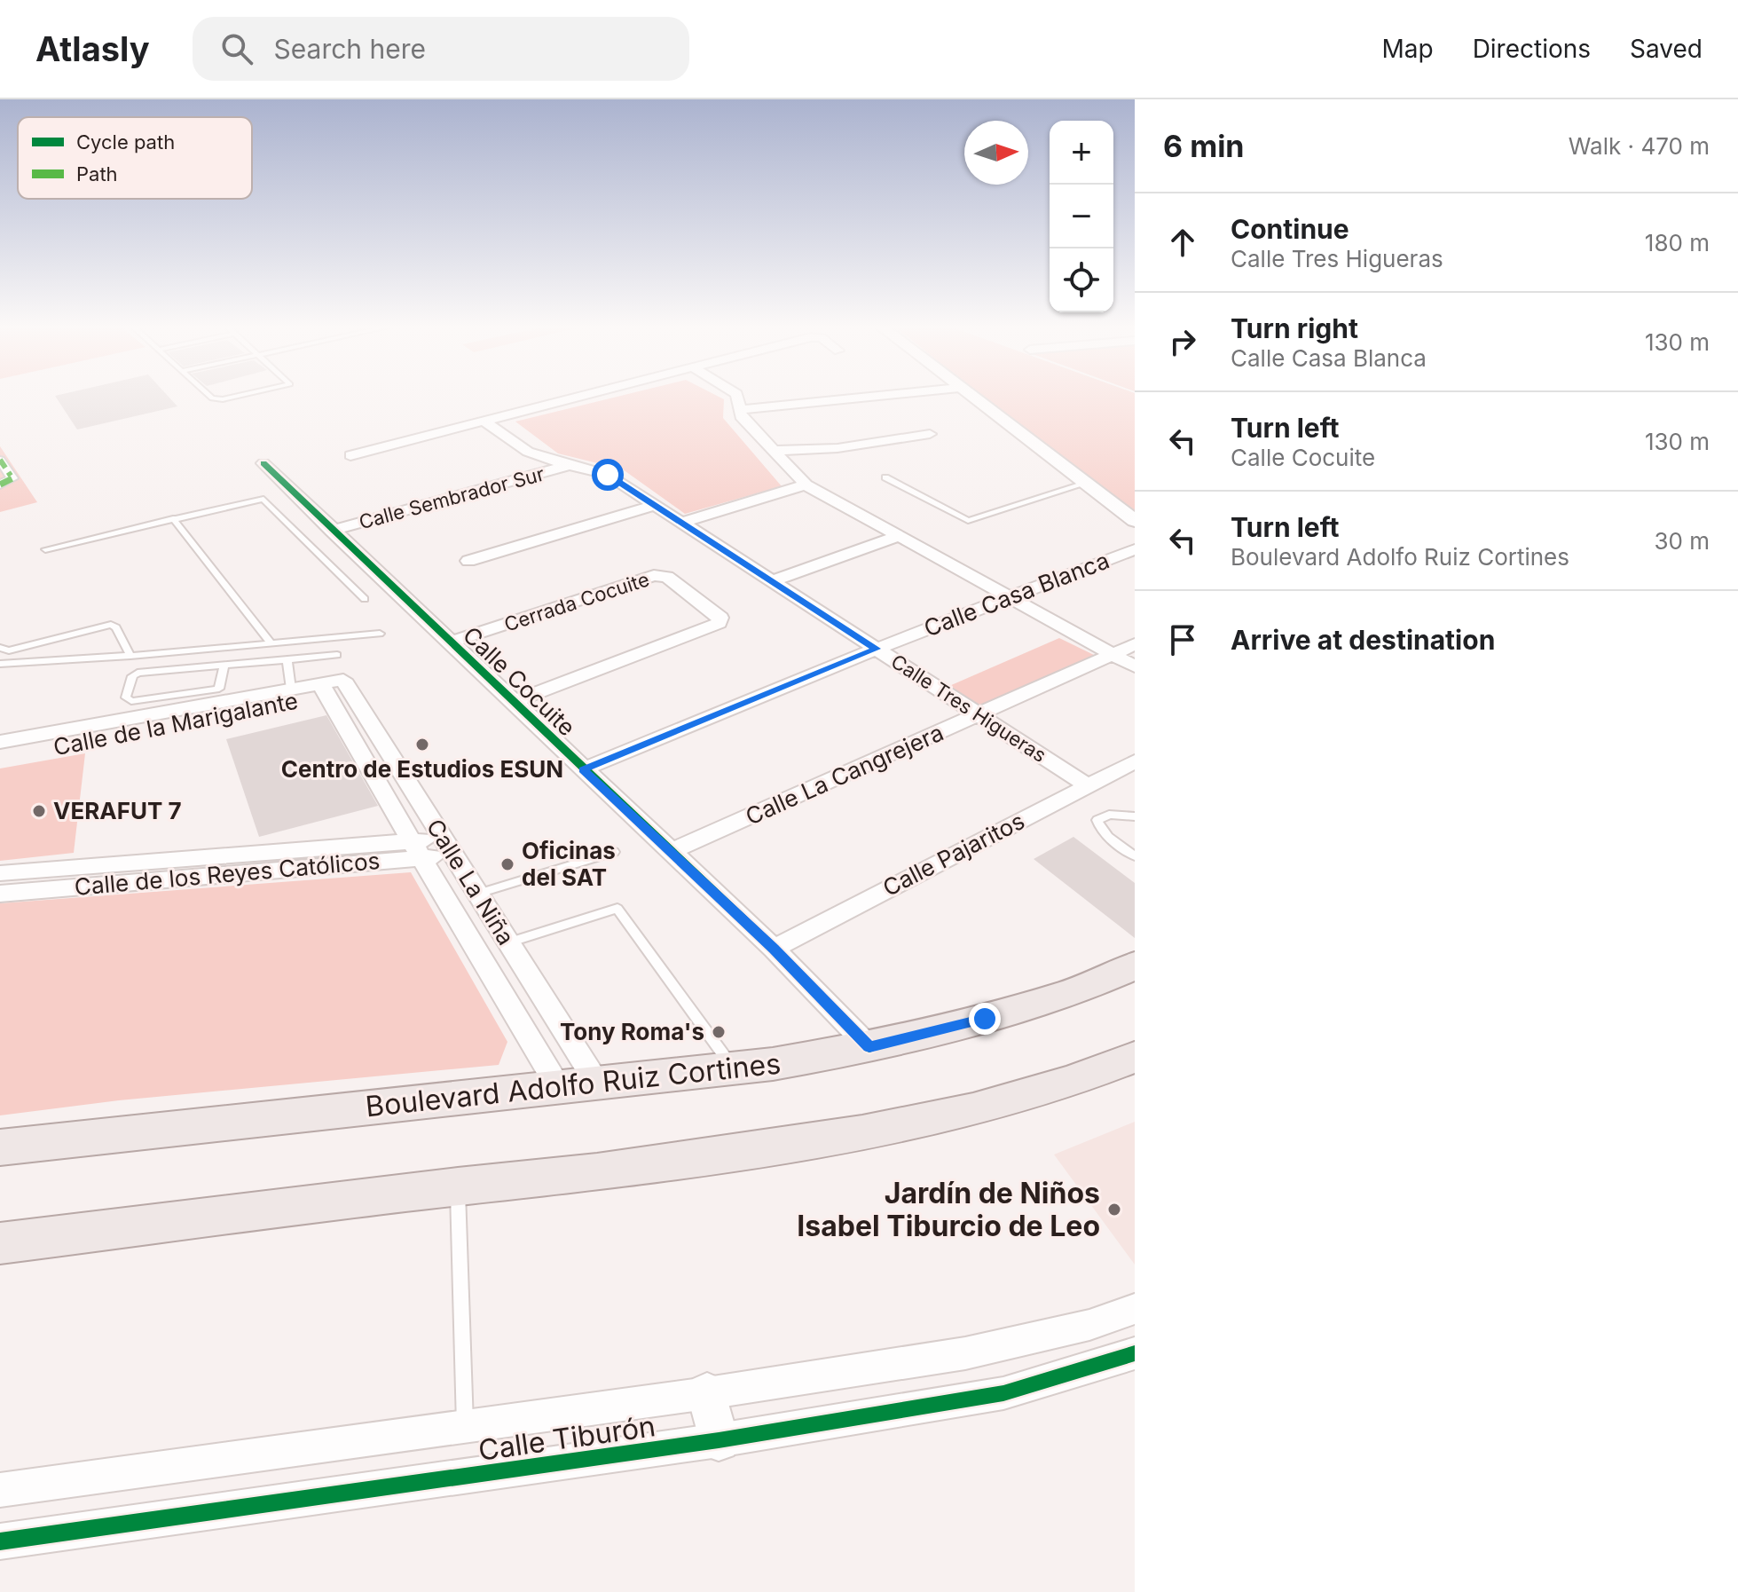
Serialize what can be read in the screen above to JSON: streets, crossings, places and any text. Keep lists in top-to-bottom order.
{
  "streets": {
    "main road": ["Boulevard Adolfo Ruiz Cortines"],
    "street": [
      "Calle Sembrador Sur",
      "Calle Casa Blanca",
      "Cerrada Cocuite",
      "Calle Cocuite",
      "Calle Tres Higueras",
      "Calle de la Marigalante",
      "Calle La Cangrejera",
      "Calle Pajaritos",
      "Calle de los Reyes Católicos",
      "Calle La Niña",
      "Calle Tiburón"
    ]
  },
  "crossings": [
    ["Calle Sembrador Sur", "Calle Cocuite"],
    ["Calle Sembrador Sur", "Calle Tres Higueras"],
    ["Calle Casa Blanca", "Calle Cocuite"],
    ["Calle Casa Blanca", "Calle Tres Higueras"],
    ["Cerrada Cocuite", "Calle Cocuite"],
    ["Calle Cocuite", "Calle La Cangrejera"],
    ["Calle Cocuite", "Calle Pajaritos"],
    ["Calle Cocuite", "Boulevard Adolfo Ruiz Cortines"],
    ["Calle Tres Higueras", "Calle La Cangrejera"],
    ["Calle Tres Higueras", "Calle Pajaritos"],
    ["Calle de la Marigalante", "Calle La Niña"],
    ["Calle de los Reyes Católicos", "Calle La Niña"],
    ["Calle La Niña", "Boulevard Adolfo Ruiz Cortines"]
  ],
  "places": [
    "Centro de Estudios ESUN",
    "VERAFUT 7",
    "Oficinas del SAT",
    "Tony Roma's",
    "Jardín de Niños Isabel Tiburcio de Leo"
  ],
  "legend": ["Cycle path", "Path"],
  "north": "right",
  "page": {
    "header": "Atlasly",
    "search": "Search here",
    "nav": ["Map", "Directions", "Saved"],
    "heading": ["6 min", "Walk · 470 m"],
    "map_buttons": ["+", "−"],
    "list": [
      ["Continue", "Calle Tres Higueras", "180 m"],
      ["Turn right", "Calle Casa Blanca", "130 m"],
      ["Turn left", "Calle Cocuite", "130 m"],
      ["Turn left", "Boulevard Adolfo Ruiz Cortines", "30 m"],
      "Arrive at destination"
    ]
  }
}
